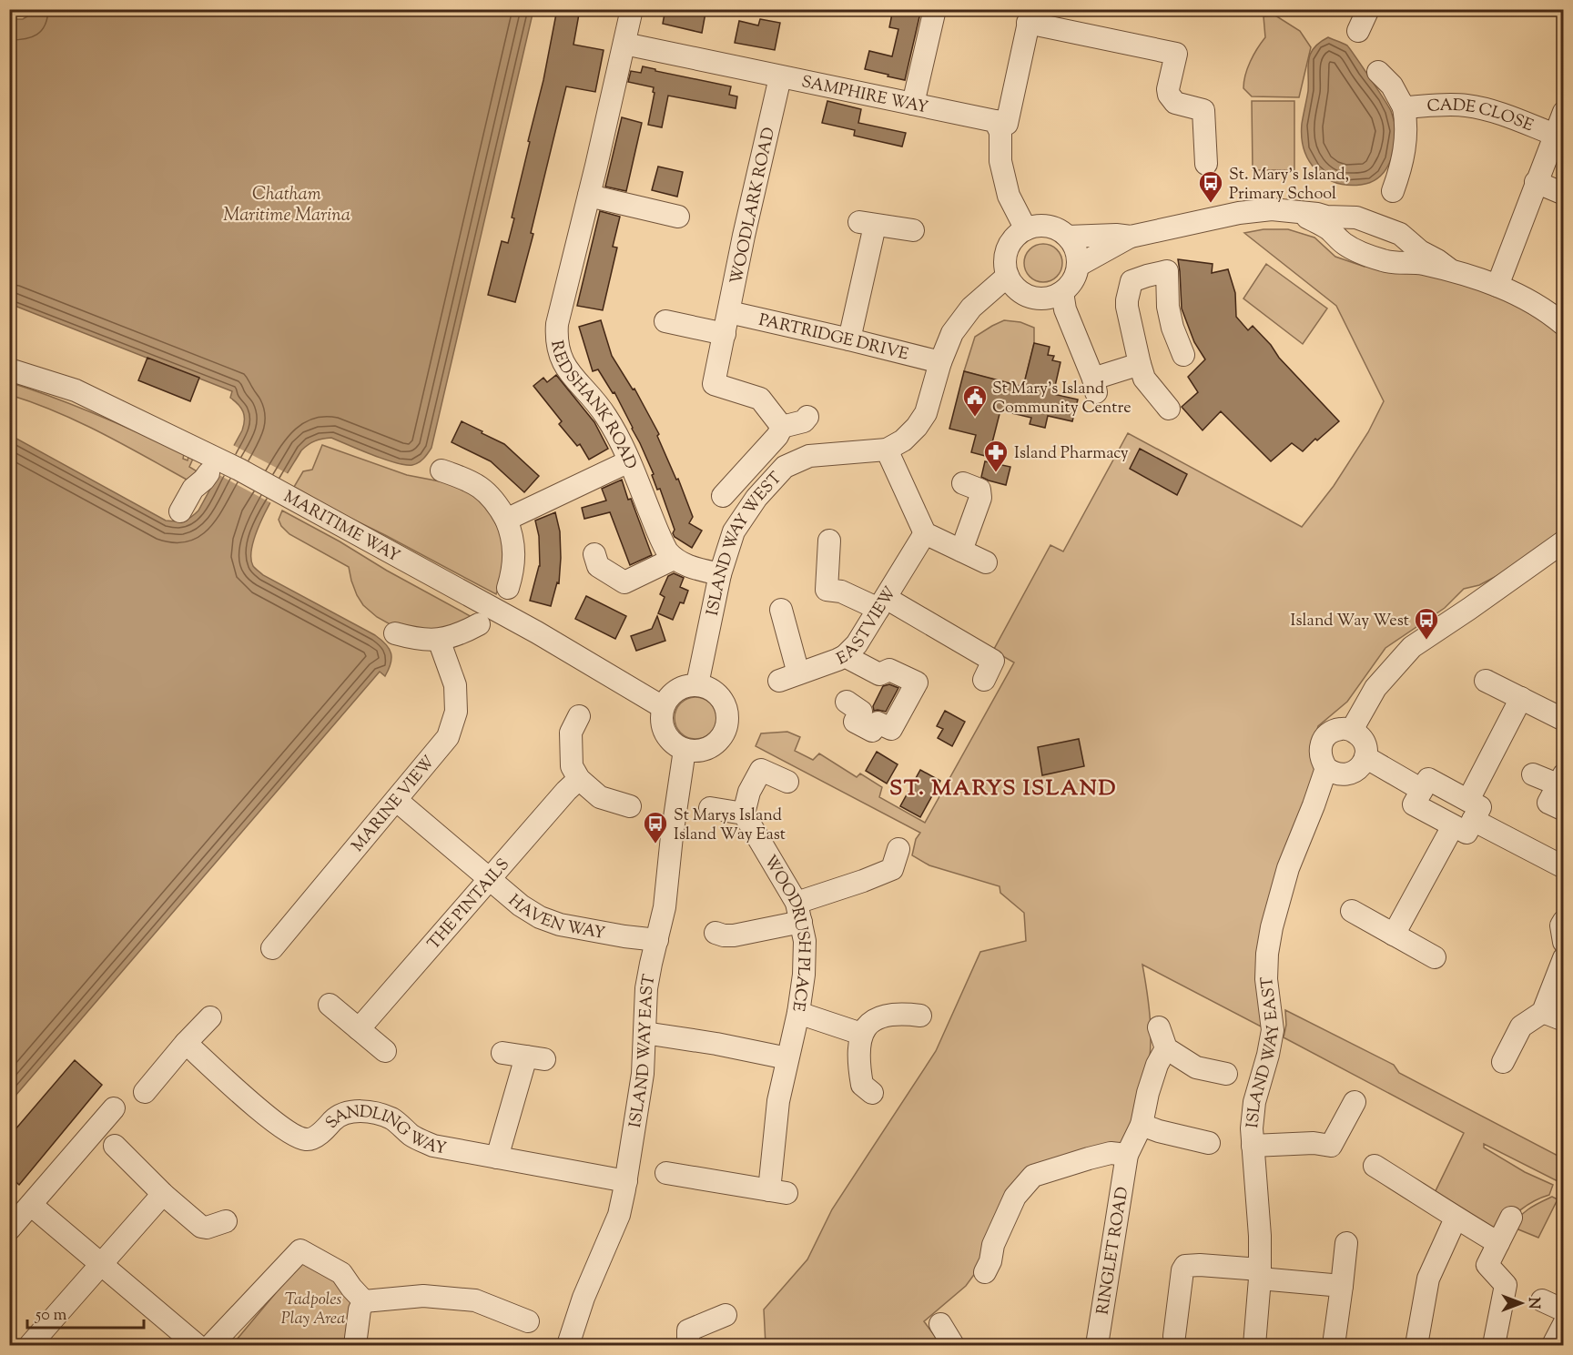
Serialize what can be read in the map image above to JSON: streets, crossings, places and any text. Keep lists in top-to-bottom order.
{
  "streets": {
    "street": [
      "SAMPHIRE WAY",
      "CADE CLOSE",
      "WOODLARK ROAD",
      "PARTRIDGE DRIVE",
      "REDSHANK ROAD",
      "MARITIME WAY",
      "ISLAND WAY WEST",
      "EASTVIEW",
      "MARINE VIEW",
      "THE PINTAILS",
      "HAVEN WAY",
      "WOODRUSH PLACE",
      "ISLAND WAY EAST",
      "SANDLING WAY",
      "RINGLET ROAD"
    ]
  },
  "crossings": [
    ["SAMPHIRE WAY", "WOODLARK ROAD"],
    ["SAMPHIRE WAY", "REDSHANK ROAD"],
    ["WOODLARK ROAD", "PARTRIDGE DRIVE"],
    ["PARTRIDGE DRIVE", "ISLAND WAY WEST"],
    ["MARITIME WAY", "ISLAND WAY WEST"],
    ["MARITIME WAY", "ISLAND WAY EAST"],
    ["ISLAND WAY WEST", "ISLAND WAY EAST"],
    ["MARINE VIEW", "HAVEN WAY"],
    ["THE PINTAILS", "HAVEN WAY"],
    ["HAVEN WAY", "ISLAND WAY EAST"],
    ["ISLAND WAY EAST", "SANDLING WAY"]
  ],
  "districts": ["ST. MARYS ISLAND"],
  "water": ["Chatham Maritime Marina"],
  "parks": ["Tadpoles Play Area"],
  "places": {
    "bus stop": ["St. Mary's Island, Primary School", "Island Way West", "St Marys Island Island Way East"],
    "public building": ["St Mary's Island Community Centre"],
    "pharmacy": ["Island Pharmacy"]
  },
  "scale_bar": "50 m",
  "north": "right"
}
